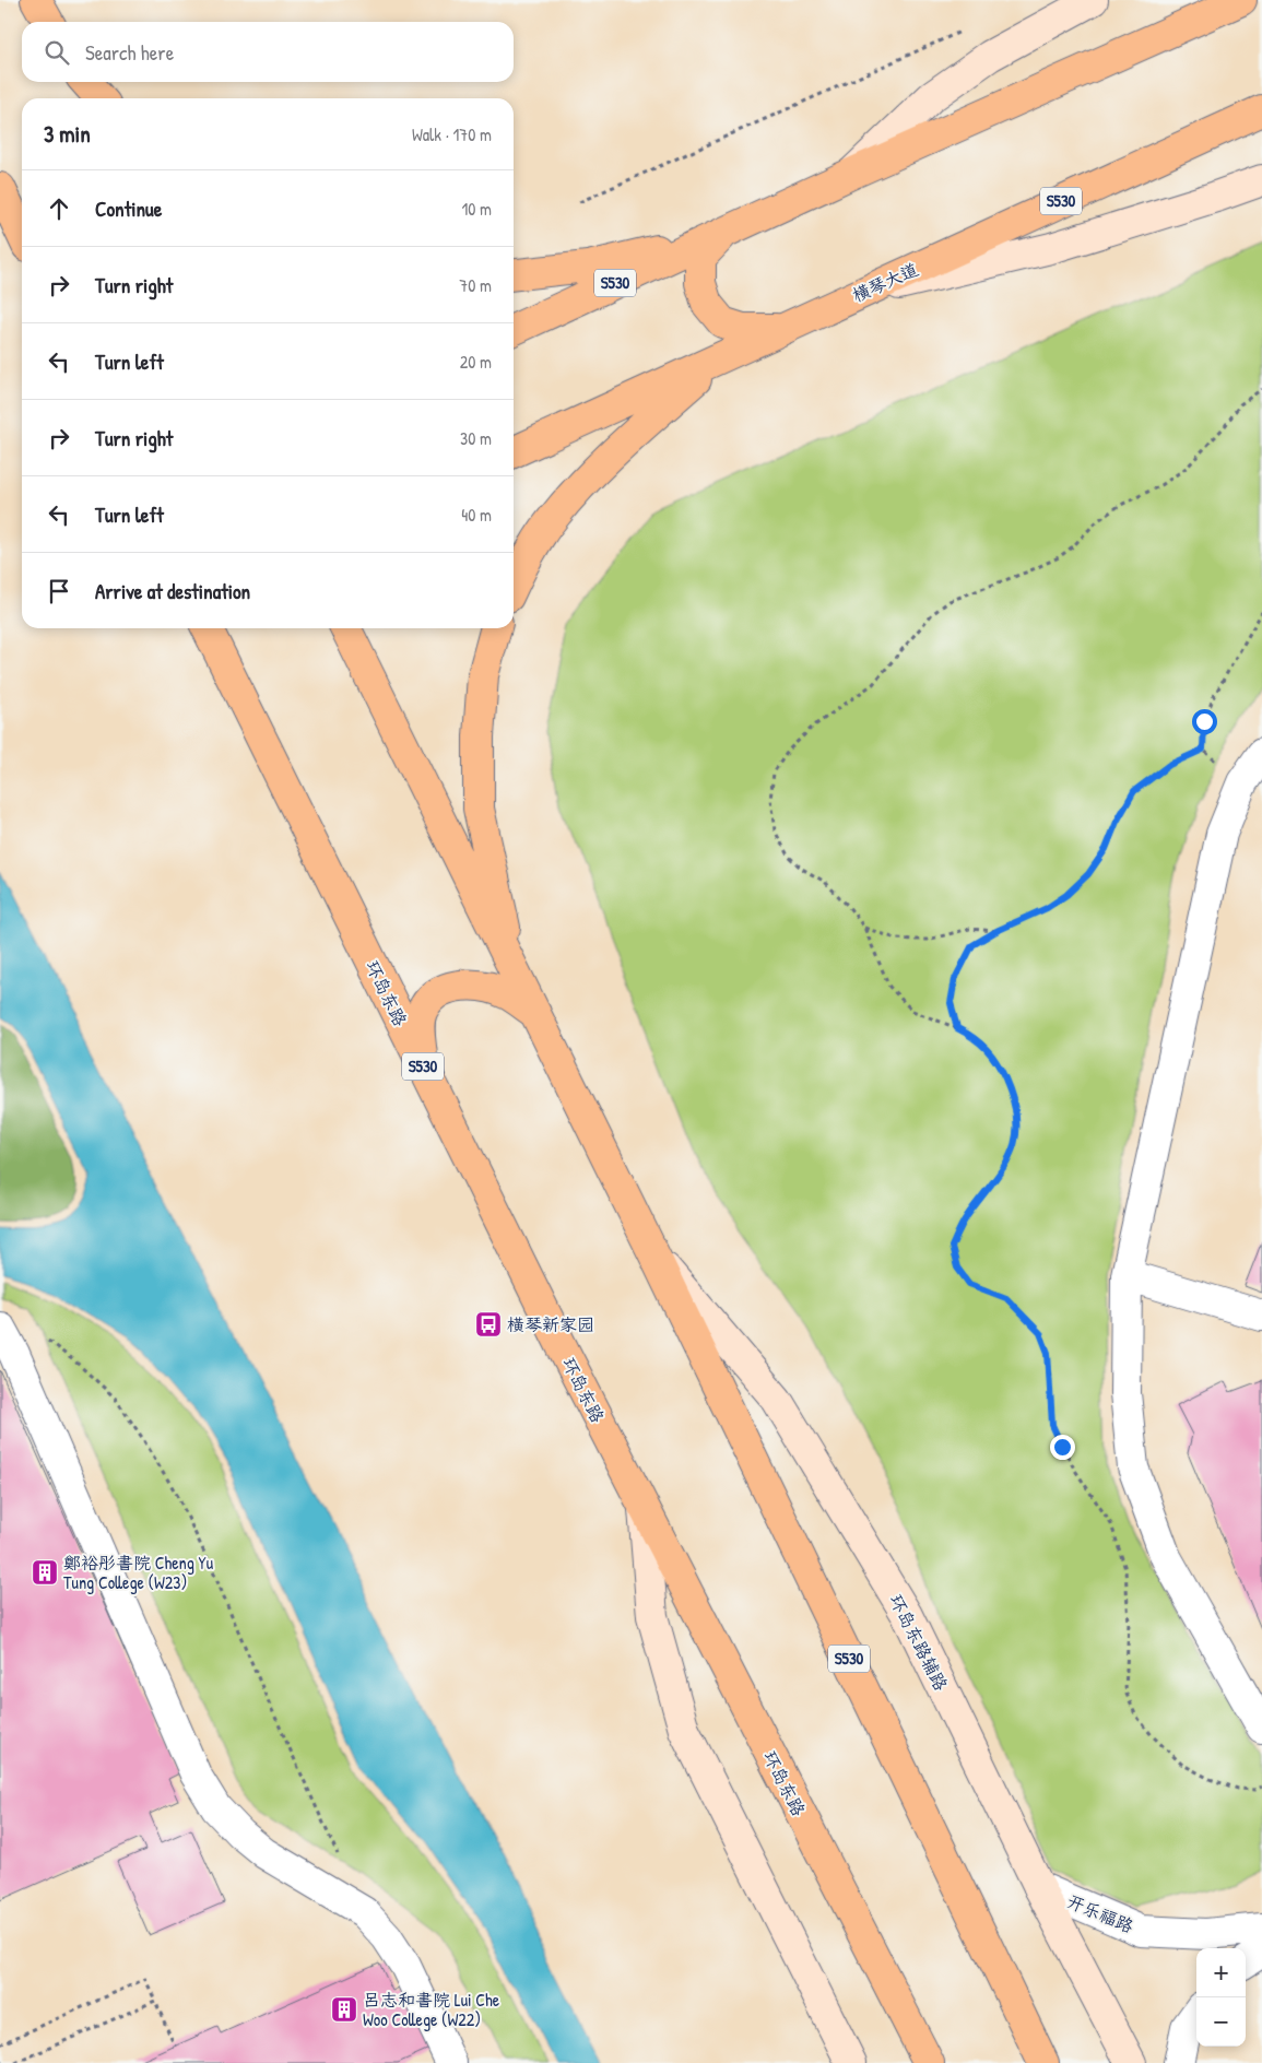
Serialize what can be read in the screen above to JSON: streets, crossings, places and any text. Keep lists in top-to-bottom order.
{
  "streets": {
    "main road": [
      "S530",
      "横琴大道",
      "环岛东路",
      "环岛东路辅路"
    ],
    "street": ["开乐福路"]
  },
  "crossings": [
    ["S530", "环岛东路辅路"],
    ["环岛东路辅路", "开乐福路"]
  ],
  "places": {
    "bus stop": ["横琴新家园"],
    "building": ["鄭裕彤書院 Cheng Yu Tung College (W23)", "呂志和書院 Lui Che Woo College (W22)"]
  },
  "page": {
    "search": "Search here",
    "heading": ["3 min", "Walk · 170 m"],
    "list": [
      ["Continue", "10 m"],
      ["Turn right", "70 m"],
      ["Turn left", "20 m"],
      ["Turn right", "30 m"],
      ["Turn left", "40 m"],
      "Arrive at destination"
    ],
    "map_buttons": ["+", "−"]
  }
}
